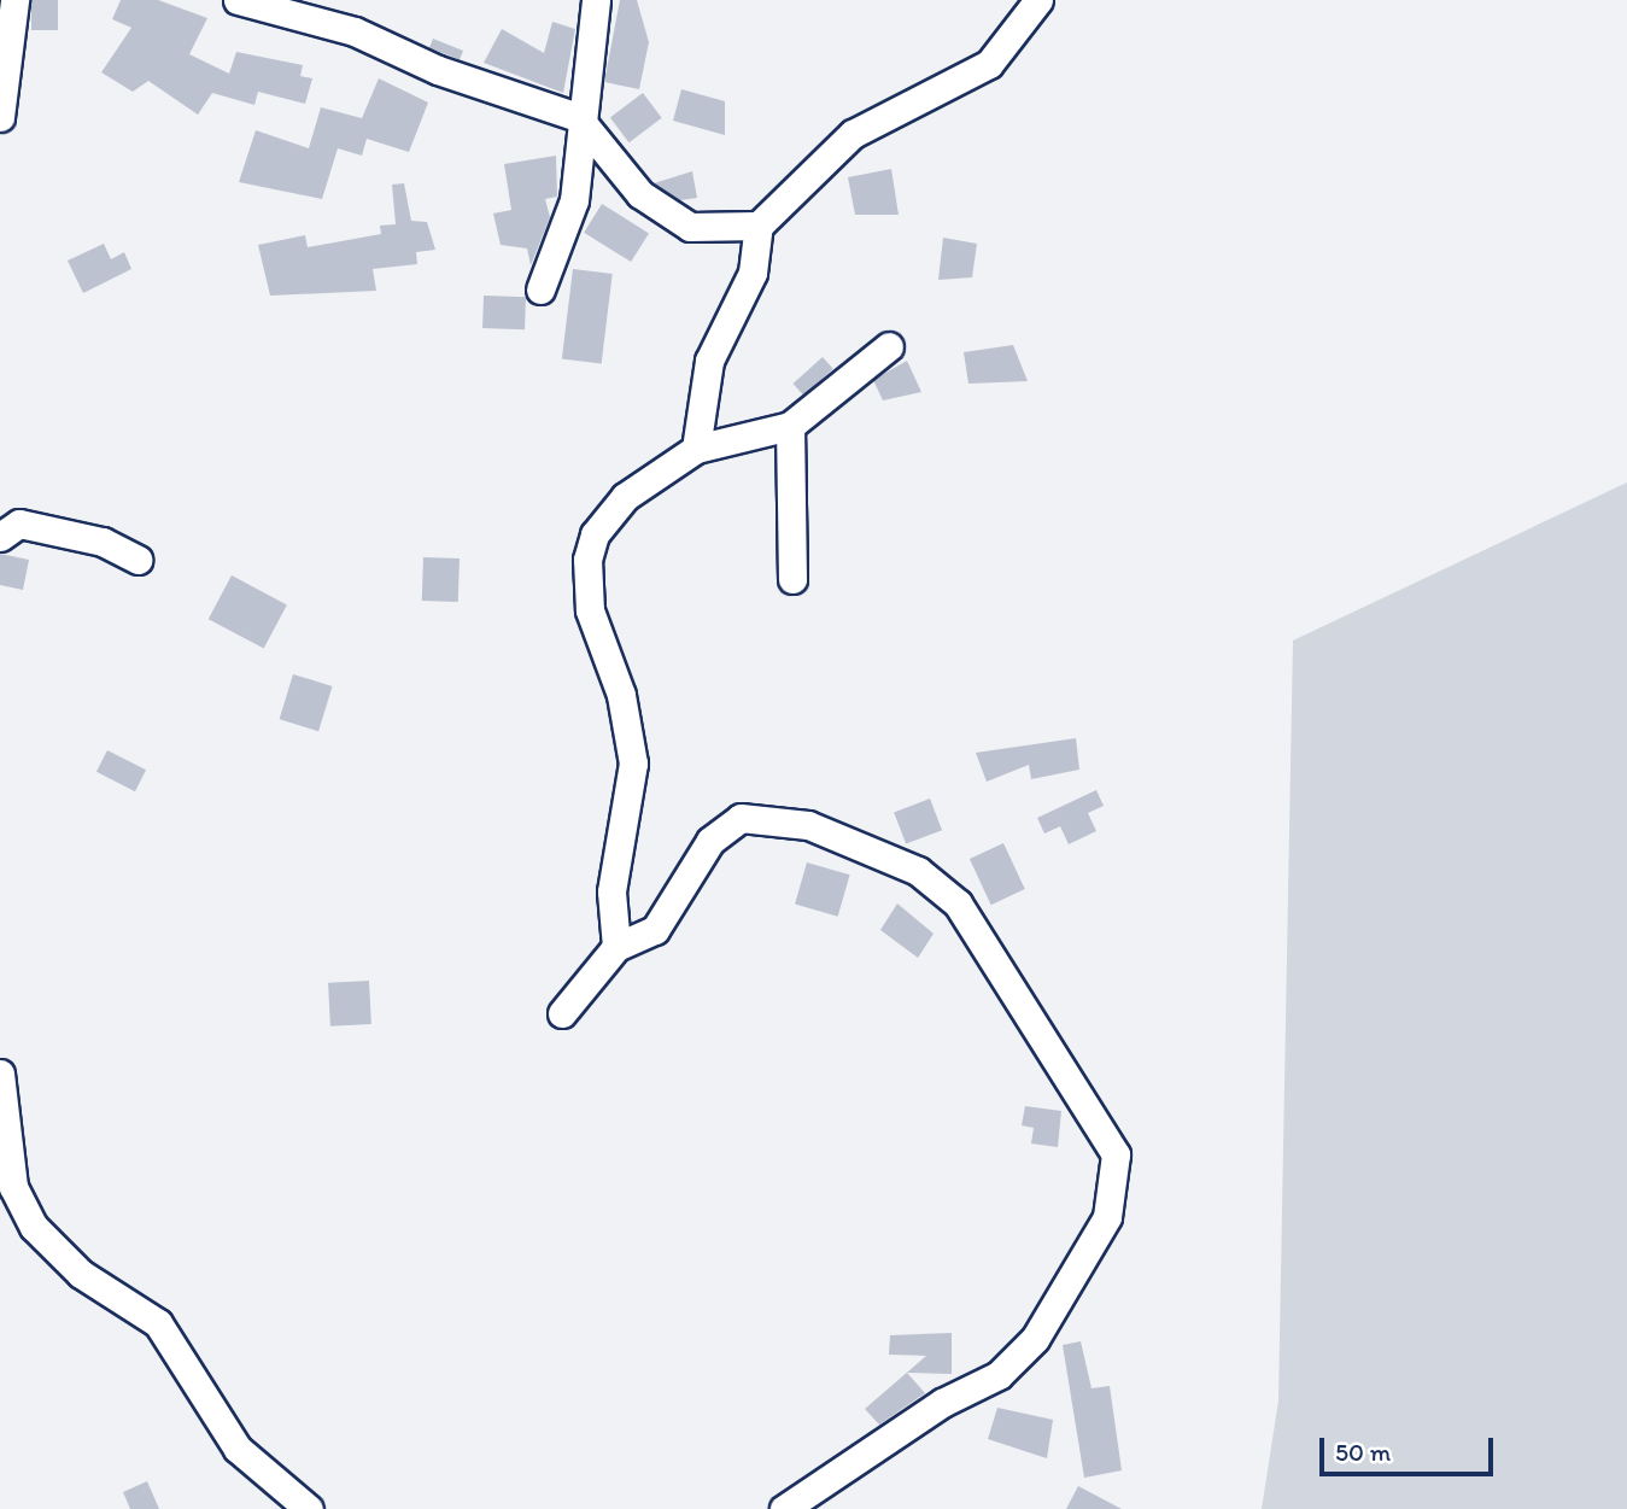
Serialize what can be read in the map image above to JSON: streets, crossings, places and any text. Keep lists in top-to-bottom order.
{
  "scale_bar": "50 m"
}
